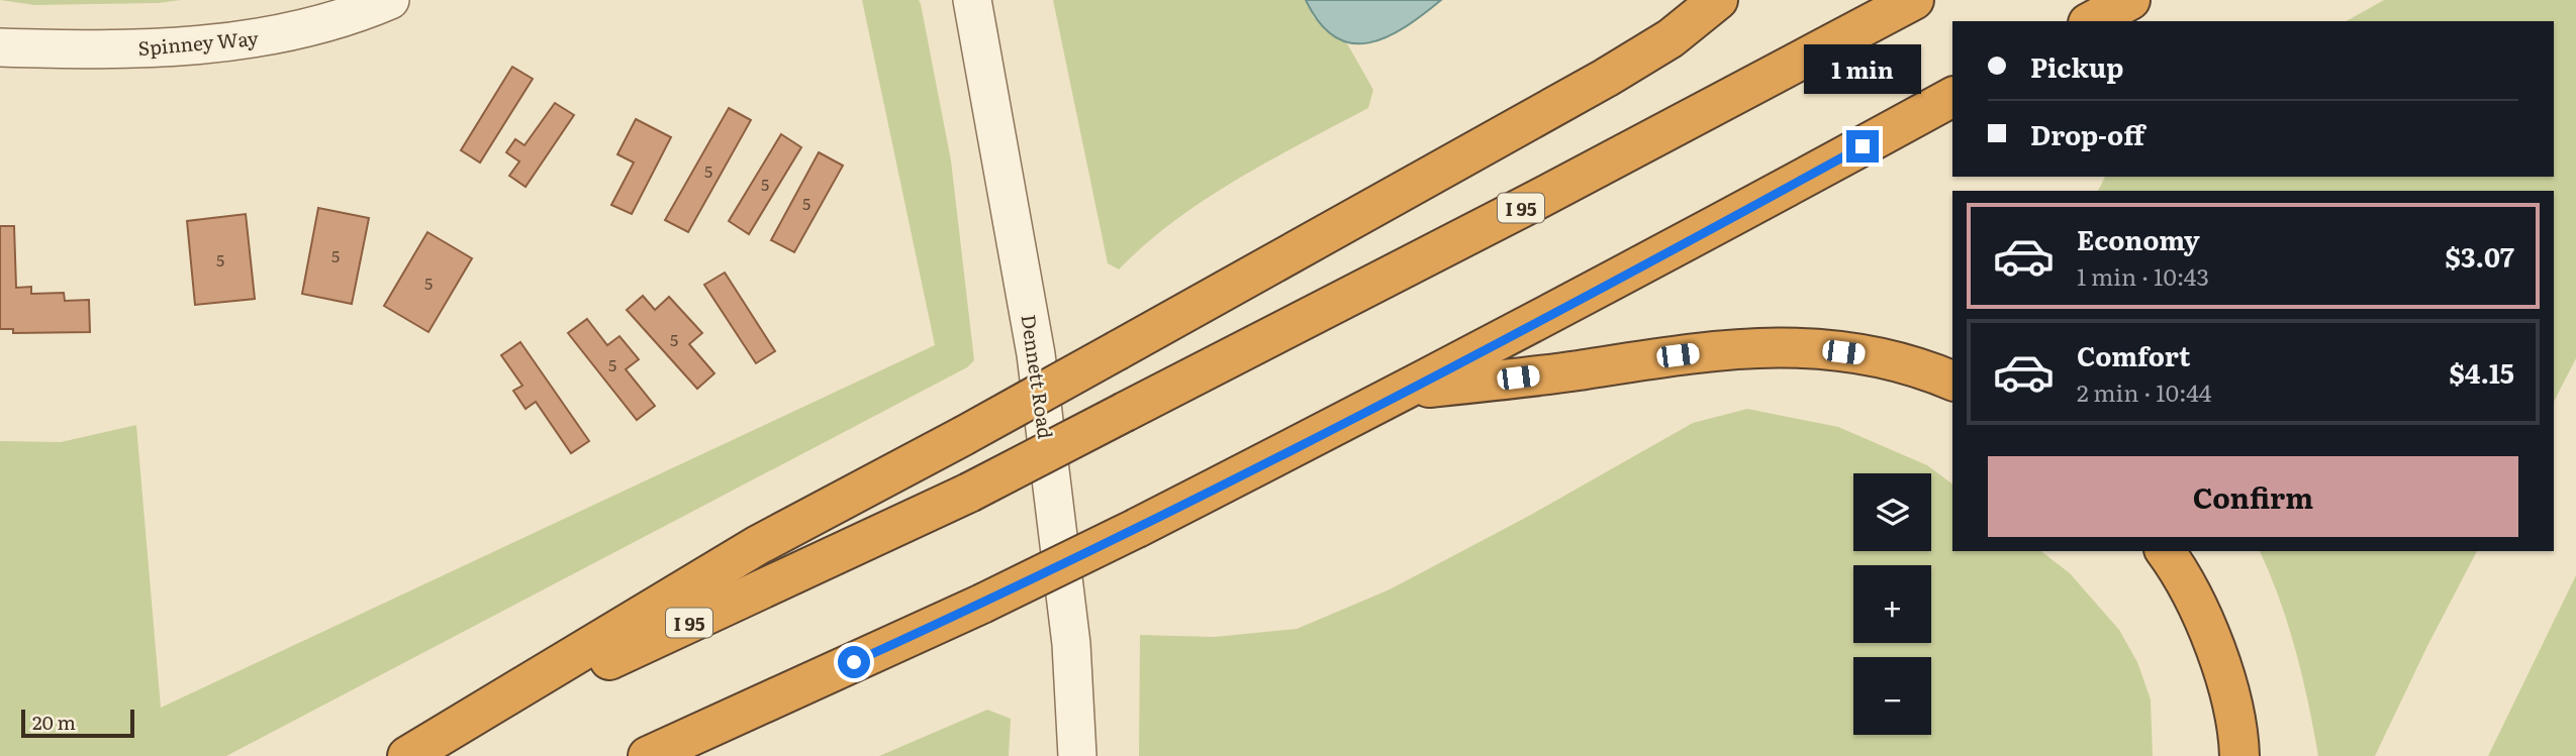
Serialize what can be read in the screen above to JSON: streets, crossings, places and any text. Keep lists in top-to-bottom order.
{
  "streets": {
    "highway": ["I 95"],
    "street": ["Spinney Way", "Dennett Road"]
  },
  "house_numbers": [
    "5",
    "5",
    "5",
    "5",
    "5",
    "5",
    "5",
    "5"
  ],
  "scale_bar": "20 m",
  "page": {
    "banner": ["Pickup", "Drop-off"],
    "bubble": "1 min",
    "list": [
      {
        "name": "Economy",
        "note": "1 min · 10:43",
        "value": "$3.07"
      },
      {
        "name": "Comfort",
        "note": "2 min · 10:44",
        "value": "$4.15"
      }
    ],
    "buttons": "Confirm",
    "map_buttons": ["+", "−"],
    "scale": "20 m"
  }
}
